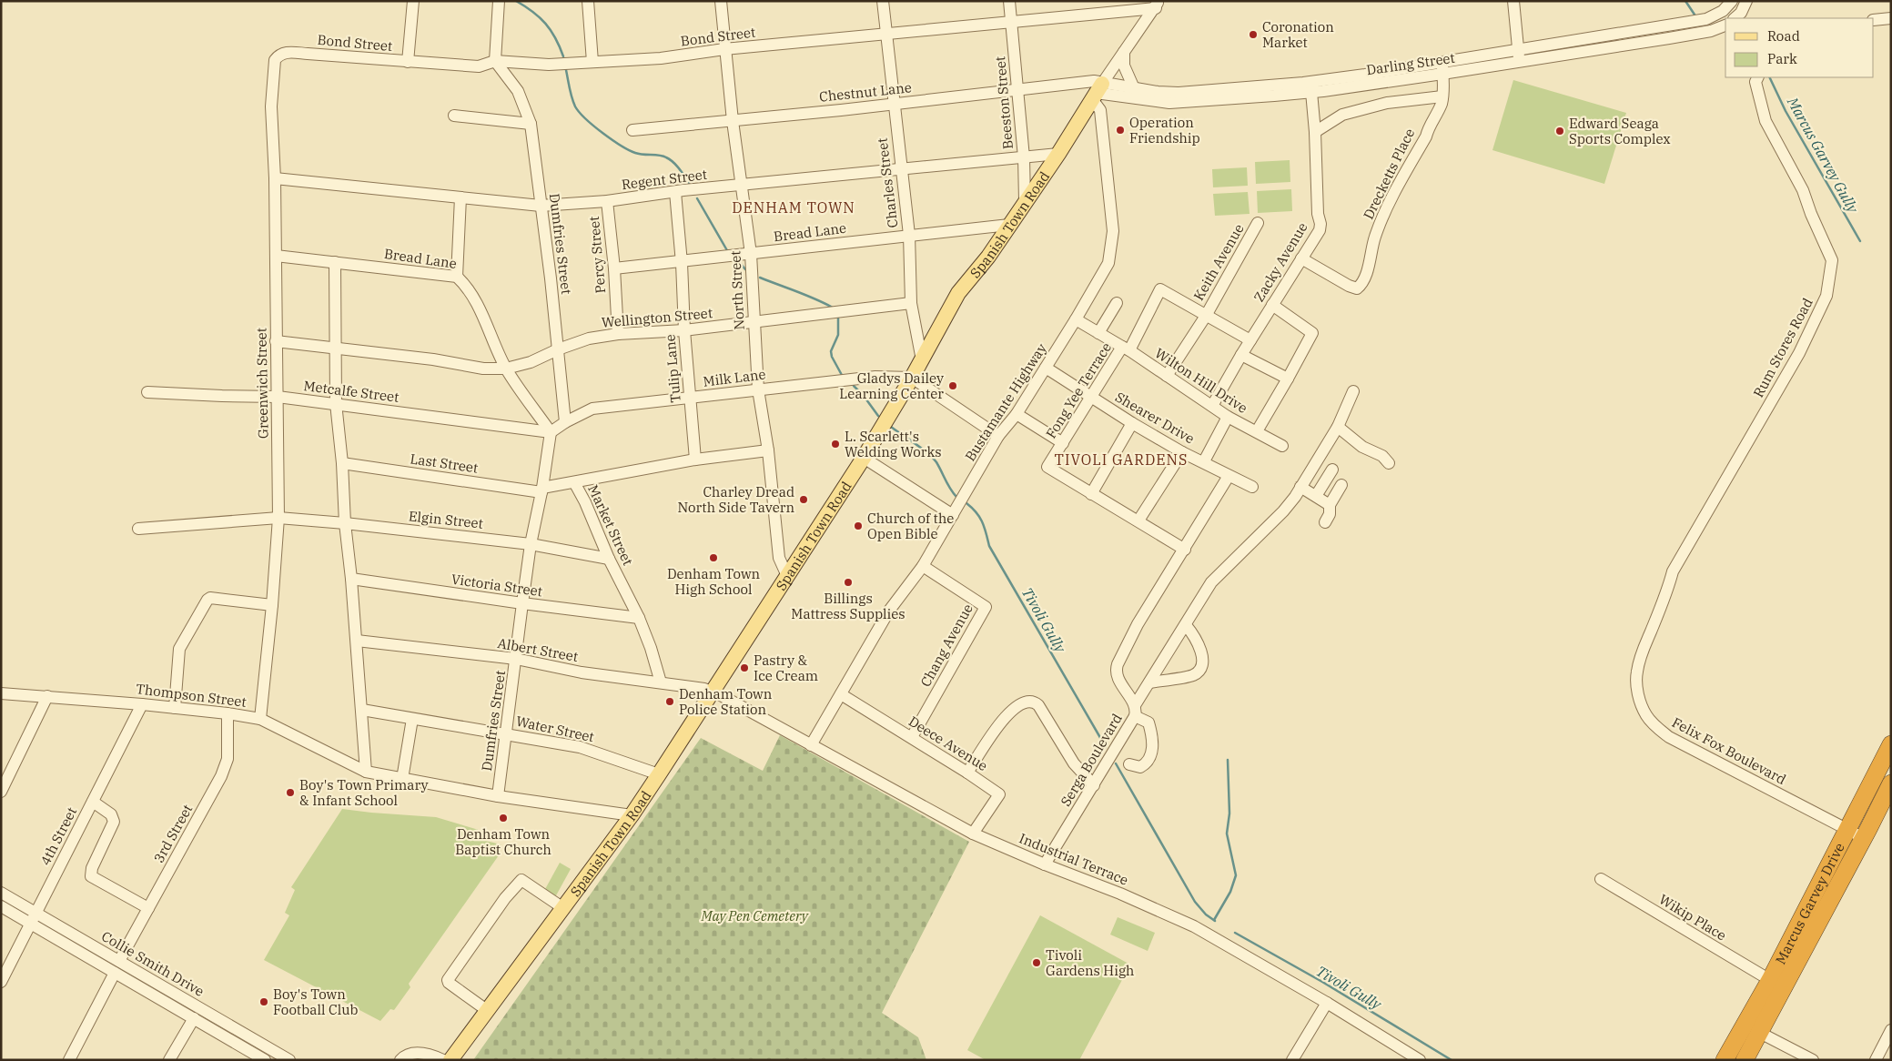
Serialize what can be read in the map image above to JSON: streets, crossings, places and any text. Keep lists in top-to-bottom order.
{
  "streets": {
    "highway": ["Marcus Garvey Drive"],
    "main road": ["Spanish Town Road"],
    "street": [
      "Bond Street",
      "Darling Street",
      "Chestnut Lane",
      "Beeston Street",
      "Drecketts Place",
      "Regent Street",
      "Charles Street",
      "Bread Lane",
      "Dumfries Street",
      "Percy Street",
      "Keith Avenue",
      "Zacky Avenue",
      "North Street",
      "Wellington Street",
      "Rum Stores Road",
      "Tulip Lane",
      "Milk Lane",
      "Wilton Hill Drive",
      "Greenwich Street",
      "Fong Yee Terrace",
      "Metcalfe Street",
      "Bustamante Highway",
      "Shearer Drive",
      "Last Street",
      "Elgin Street",
      "Market Street",
      "Victoria Street",
      "Chang Avenue",
      "Albert Street",
      "Thompson Street",
      "Water Street",
      "Deece Avenue",
      "Felix Fox Boulevard",
      "Serga Boulevard",
      "3rd Street",
      "4th Street",
      "Industrial Terrace",
      "Wikip Place",
      "Collie Smith Drive"
    ]
  },
  "crossings": [
    ["Bond Street", "Beeston Street"],
    ["Bond Street", "Charles Street"],
    ["Bond Street", "Spanish Town Road"],
    ["Bond Street", "Dumfries Street"],
    ["Bond Street", "North Street"],
    ["Bond Street", "Greenwich Street"],
    ["Darling Street", "Chestnut Lane"],
    ["Darling Street", "Drecketts Place"],
    ["Darling Street", "Spanish Town Road"],
    ["Darling Street", "Zacky Avenue"],
    ["Darling Street", "Bustamante Highway"],
    ["Chestnut Lane", "Beeston Street"],
    ["Chestnut Lane", "Charles Street"],
    ["Chestnut Lane", "Spanish Town Road"],
    ["Chestnut Lane", "North Street"],
    ["Chestnut Lane", "Bustamante Highway"],
    ["Beeston Street", "Regent Street"],
    ["Beeston Street", "Spanish Town Road"],
    ["Drecketts Place", "Zacky Avenue"],
    ["Regent Street", "Charles Street"],
    ["Regent Street", "Spanish Town Road"],
    ["Regent Street", "Dumfries Street"],
    ["Regent Street", "Percy Street"],
    ["Regent Street", "North Street"],
    ["Regent Street", "Tulip Lane"],
    ["Regent Street", "Greenwich Street"],
    ["Charles Street", "Spanish Town Road"],
    ["Charles Street", "Bread Lane"],
    ["Charles Street", "Wellington Street"],
    ["Spanish Town Road", "Bread Lane"],
    ["Spanish Town Road", "North Street"],
    ["Spanish Town Road", "Milk Lane"],
    ["Spanish Town Road", "Bustamante Highway"],
    ["Spanish Town Road", "Albert Street"],
    ["Spanish Town Road", "Thompson Street"],
    ["Spanish Town Road", "Water Street"],
    ["Spanish Town Road", "Industrial Terrace"],
    ["Bread Lane", "Percy Street"],
    ["Bread Lane", "North Street"],
    ["Bread Lane", "Wellington Street"],
    ["Bread Lane", "Tulip Lane"],
    ["Bread Lane", "Greenwich Street"],
    ["Dumfries Street", "Wellington Street"],
    ["Dumfries Street", "Milk Lane"],
    ["Dumfries Street", "Last Street"],
    ["Dumfries Street", "Elgin Street"],
    ["Dumfries Street", "Market Street"],
    ["Dumfries Street", "Victoria Street"],
    ["Dumfries Street", "Albert Street"],
    ["Dumfries Street", "Thompson Street"],
    ["Dumfries Street", "Water Street"],
    ["Percy Street", "Wellington Street"],
    ["Keith Avenue", "Wilton Hill Drive"],
    ["Keith Avenue", "Fong Yee Terrace"],
    ["Zacky Avenue", "Wilton Hill Drive"],
    ["North Street", "Wellington Street"],
    ["North Street", "Milk Lane"],
    ["Wellington Street", "Tulip Lane"],
    ["Wellington Street", "Greenwich Street"],
    ["Rum Stores Road", "Felix Fox Boulevard"],
    ["Tulip Lane", "Milk Lane"],
    ["Wilton Hill Drive", "Fong Yee Terrace"],
    ["Wilton Hill Drive", "Bustamante Highway"],
    ["Greenwich Street", "Metcalfe Street"],
    ["Greenwich Street", "Elgin Street"],
    ["Greenwich Street", "Thompson Street"],
    ["Fong Yee Terrace", "Shearer Drive"],
    ["Bustamante Highway", "Shearer Drive"],
    ["Bustamante Highway", "Chang Avenue"],
    ["Bustamante Highway", "Deece Avenue"],
    ["Bustamante Highway", "Industrial Terrace"],
    ["Shearer Drive", "Serga Boulevard"],
    ["Last Street", "Market Street"],
    ["Elgin Street", "Market Street"],
    ["Market Street", "Victoria Street"],
    ["Market Street", "Albert Street"],
    ["Chang Avenue", "Deece Avenue"],
    ["Albert Street", "Industrial Terrace"],
    ["Thompson Street", "3rd Street"],
    ["Thompson Street", "4th Street"],
    ["Deece Avenue", "Industrial Terrace"],
    ["Felix Fox Boulevard", "Marcus Garvey Drive"],
    ["Serga Boulevard", "Industrial Terrace"],
    ["3rd Street", "Collie Smith Drive"],
    ["4th Street", "Collie Smith Drive"],
    ["Marcus Garvey Drive", "Wikip Place"]
  ],
  "districts": ["DENHAM TOWN", "TIVOLI GARDENS"],
  "water": ["Marcus Garvey Gully", "Tivoli Gully"],
  "parks": ["May Pen Cemetery"],
  "places": [
    "Coronation Market",
    "Operation Friendship",
    "Edward Seaga Sports Complex",
    "Gladys Dailey Learning Center",
    "L. Scarlett's Welding Works",
    "Charley Dread North Side Tavern",
    "Church of the Open Bible",
    "Denham Town High School",
    "Billings Mattress Supplies",
    "Pastry & Ice Cream",
    "Denham Town Police Station",
    "Boy's Town Primary & Infant School",
    "Denham Town Baptist Church",
    "Tivoli Gardens High",
    "Boy's Town Football Club"
  ],
  "legend": ["Road", "Park"]
}
